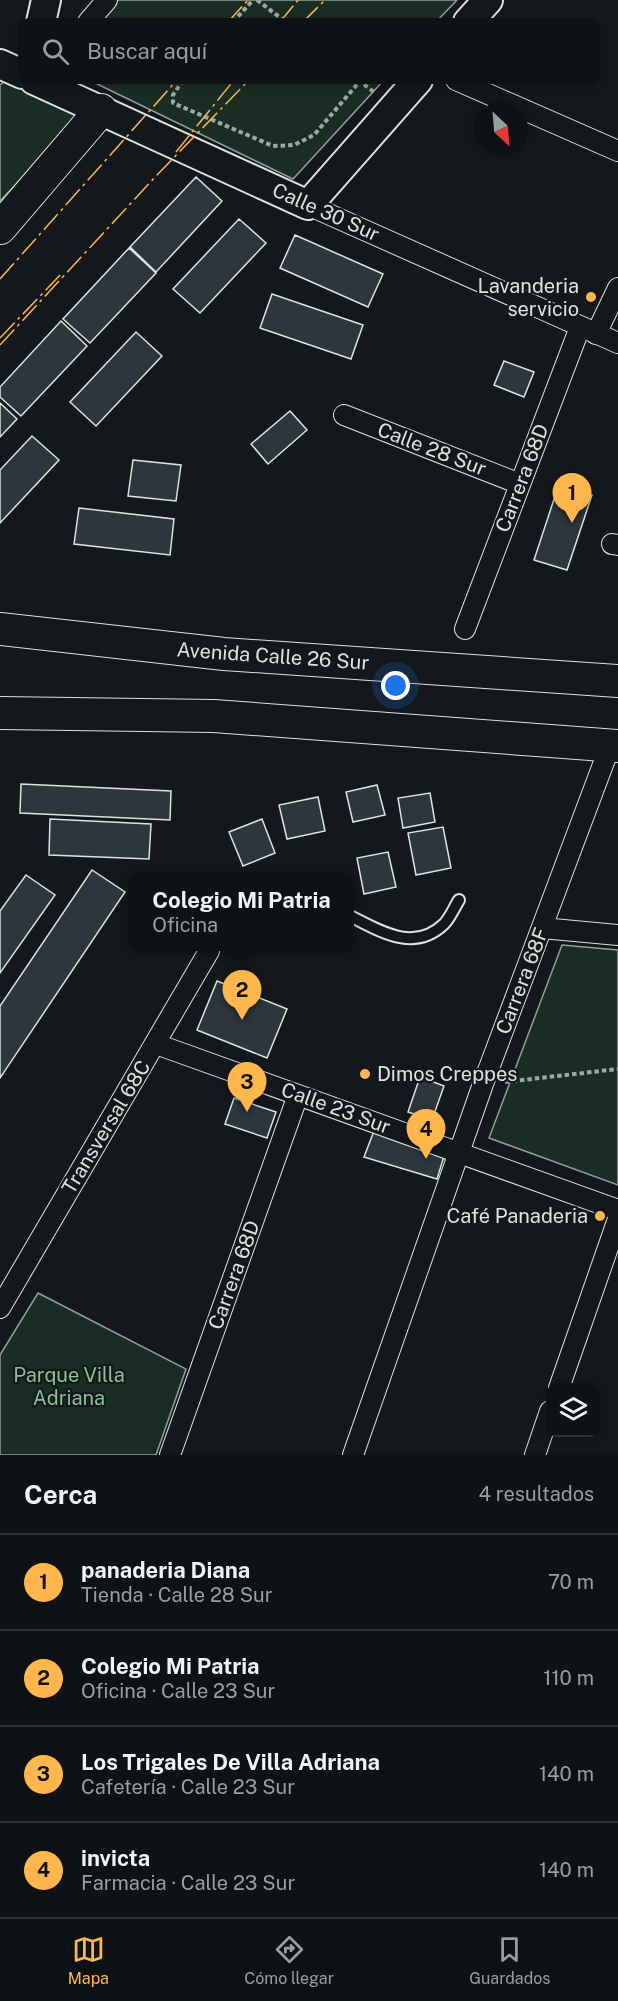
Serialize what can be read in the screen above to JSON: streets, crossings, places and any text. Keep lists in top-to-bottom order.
{
  "streets": {
    "main road": ["Avenida Calle 26 Sur"],
    "street": [
      "Calle 30 Sur",
      "Calle 28 Sur",
      "Carrera 68D",
      "Carrera 68F",
      "Calle 23 Sur",
      "Transversal 68C"
    ]
  },
  "crossings": [
    ["Calle 30 Sur", "Carrera 68D"],
    ["Calle 28 Sur", "Carrera 68D"],
    ["Carrera 68D", "Calle 23 Sur"],
    ["Carrera 68F", "Calle 23 Sur"],
    ["Calle 23 Sur", "Transversal 68C"]
  ],
  "parks": ["Parque Villa Adriana"],
  "places": ["Lavanderia servicio", "Dimos Creppes", "Café Panaderia"],
  "north": "bottom right",
  "page": {
    "search": "Buscar aquí",
    "pins": [
      "1",
      "2",
      "3",
      "4"
    ],
    "popup": ["Colegio Mi Patria", "Oficina"],
    "heading": ["Cerca", "4 resultados"],
    "list": [
      {
        "mark": "1",
        "name": "panaderia Diana",
        "note": "Tienda · Calle 28 Sur",
        "value": "70 m"
      },
      {
        "mark": "2",
        "name": "Colegio Mi Patria",
        "note": "Oficina · Calle 23 Sur",
        "value": "110 m"
      },
      {
        "mark": "3",
        "name": "Los Trigales De Villa Adriana",
        "note": "Cafetería · Calle 23 Sur",
        "value": "140 m"
      },
      {
        "mark": "4",
        "name": "invicta",
        "note": "Farmacia · Calle 23 Sur",
        "value": "140 m"
      }
    ],
    "nav": ["Mapa", "Cómo llegar", "Guardados"]
  }
}
